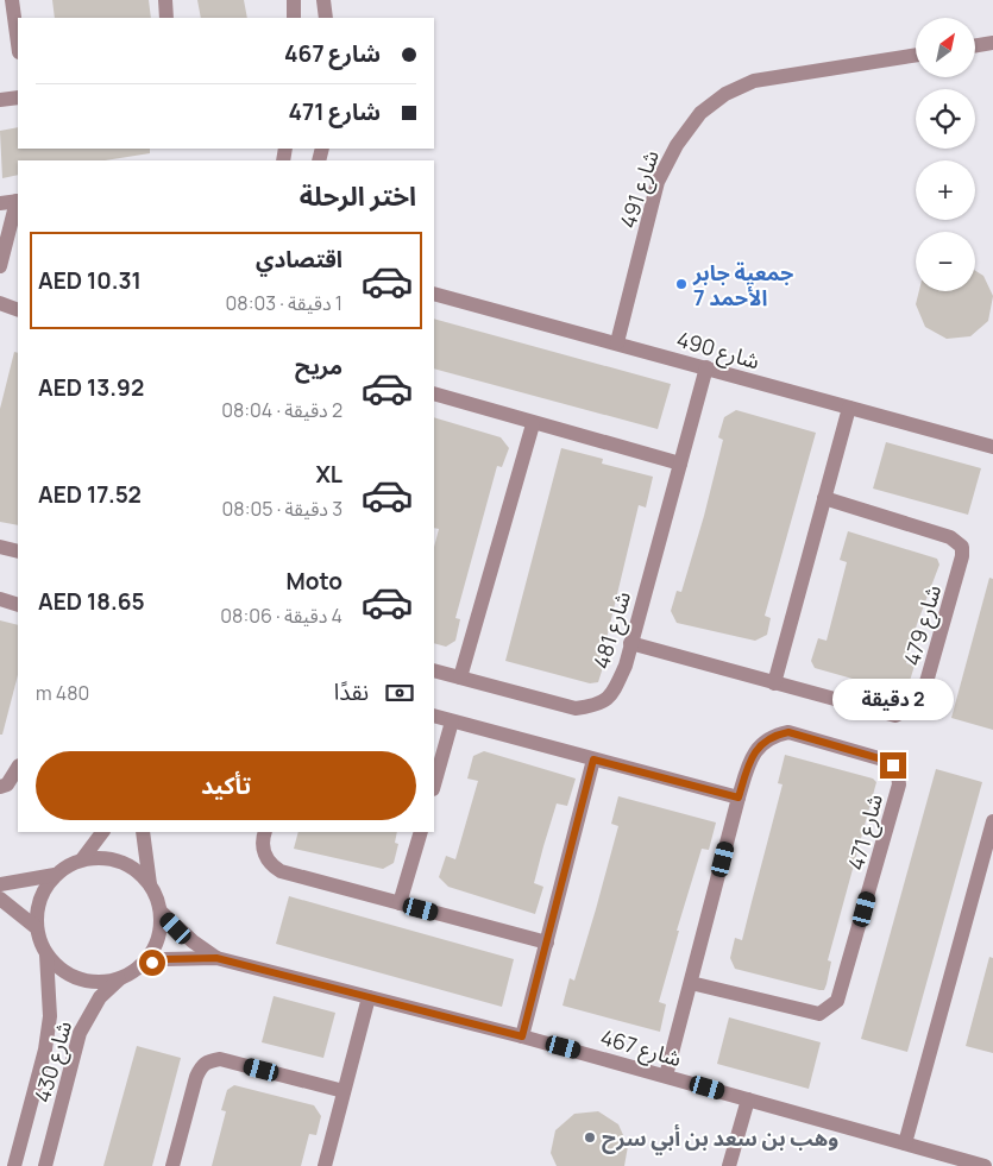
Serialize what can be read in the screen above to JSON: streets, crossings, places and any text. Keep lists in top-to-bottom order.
{
  "streets": {
    "street": [
      "شارع 491",
      "شارع 490",
      "شارع 479",
      "شارع 481",
      "شارع 471",
      "شارع 467",
      "شارع 430"
    ]
  },
  "crossings": [
    ["شارع 491", "شارع 490"],
    ["شارع 490", "شارع 481"],
    ["شارع 479", "شارع 481"],
    ["شارع 471", "شارع 467"],
    ["شارع 467", "شارع 430"]
  ],
  "places": ["جمعية جابر الأحمد 7", "وهب بن سعد بن أبي سرح"],
  "north": "top right",
  "page": {
    "map_buttons": ["+", "−"],
    "banner": ["شارع 467", "شارع 471"],
    "heading": "اختر الرحلة",
    "list": [
      {
        "name": "اقتصادي",
        "note": "1 دقيقة · 08:03",
        "value": "AED 10.31"
      },
      {
        "name": "مريح",
        "note": "2 دقيقة · 08:04",
        "value": "AED 13.92"
      },
      {
        "name": "XL",
        "note": "3 دقيقة · 08:05",
        "value": "AED 17.52"
      },
      {
        "name": "Moto",
        "note": "4 دقيقة · 08:06",
        "value": "AED 18.65"
      }
    ],
    "pay": ["نقدًا", "480 m"],
    "bubble": "2 دقيقة",
    "buttons": "تأكيد"
  }
}
